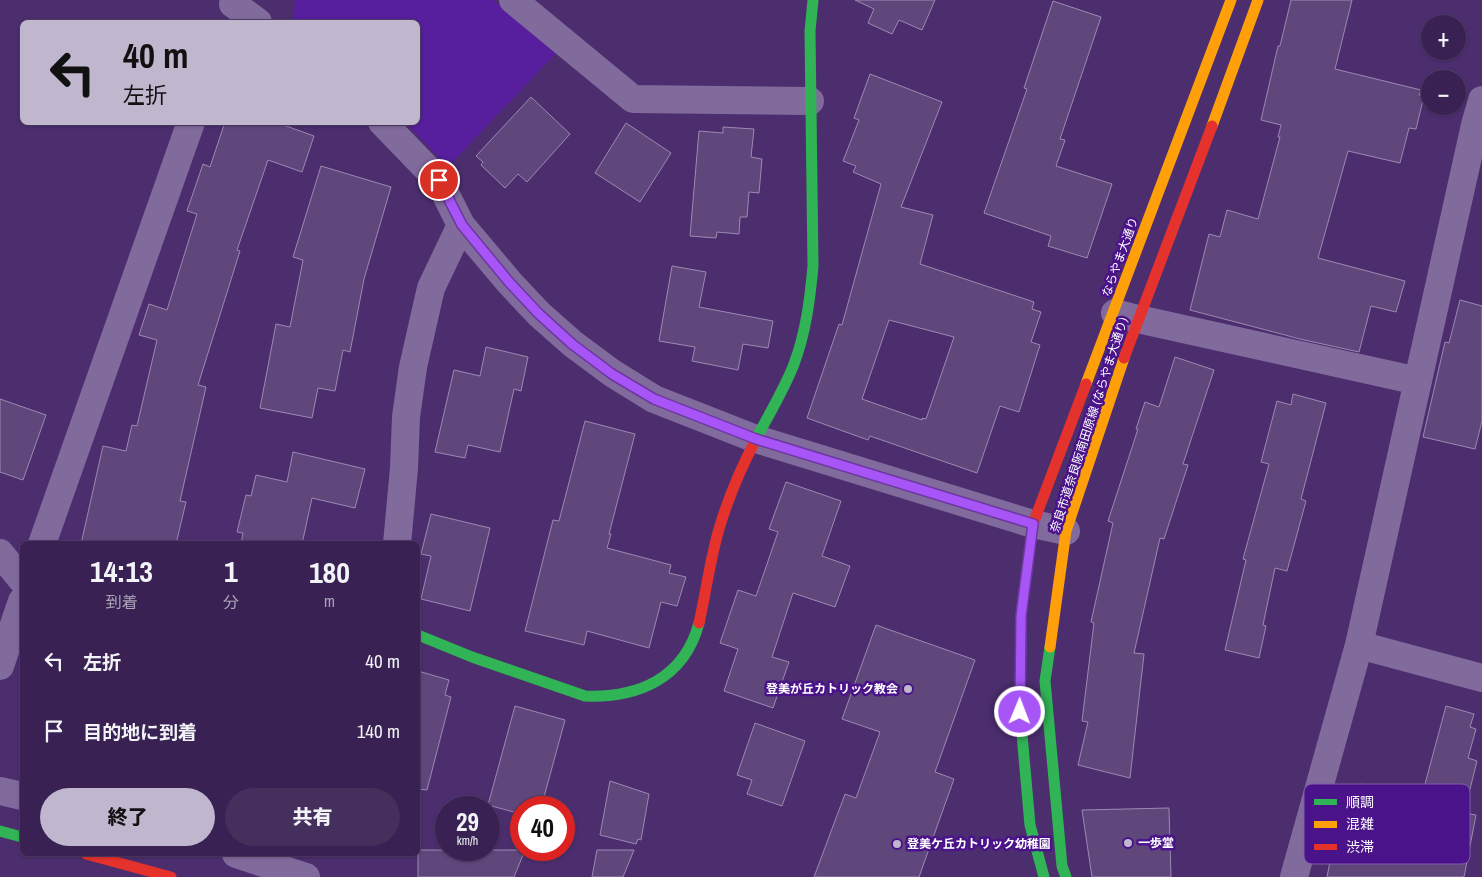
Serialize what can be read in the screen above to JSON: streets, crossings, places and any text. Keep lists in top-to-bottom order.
{
  "streets": {
    "street": ["ならやま大通り", "奈良市道奈良阪南田原線 (ならやま大通り)"]
  },
  "crossings": [
    ["ならやま大通り", "奈良市道奈良阪南田原線 (ならやま大通り)"]
  ],
  "places": ["登美が丘カトリック教会", "一歩堂", "登美ケ丘カトリック幼稚園"],
  "legend": ["順調", "混雑", "渋滞"],
  "page": {
    "map_buttons": ["+", "−"],
    "turn": ["40 m", "左折"],
    "eta": [
      "14:13",
      "到着",
      "1",
      "分",
      "180",
      "m"
    ],
    "list": [
      {
        "name": "左折",
        "value": "40 m"
      },
      {
        "name": "目的地に到着",
        "value": "140 m"
      }
    ],
    "buttons": ["終了", "共有"],
    "speed": "29 km/h",
    "limit": "40"
  }
}
